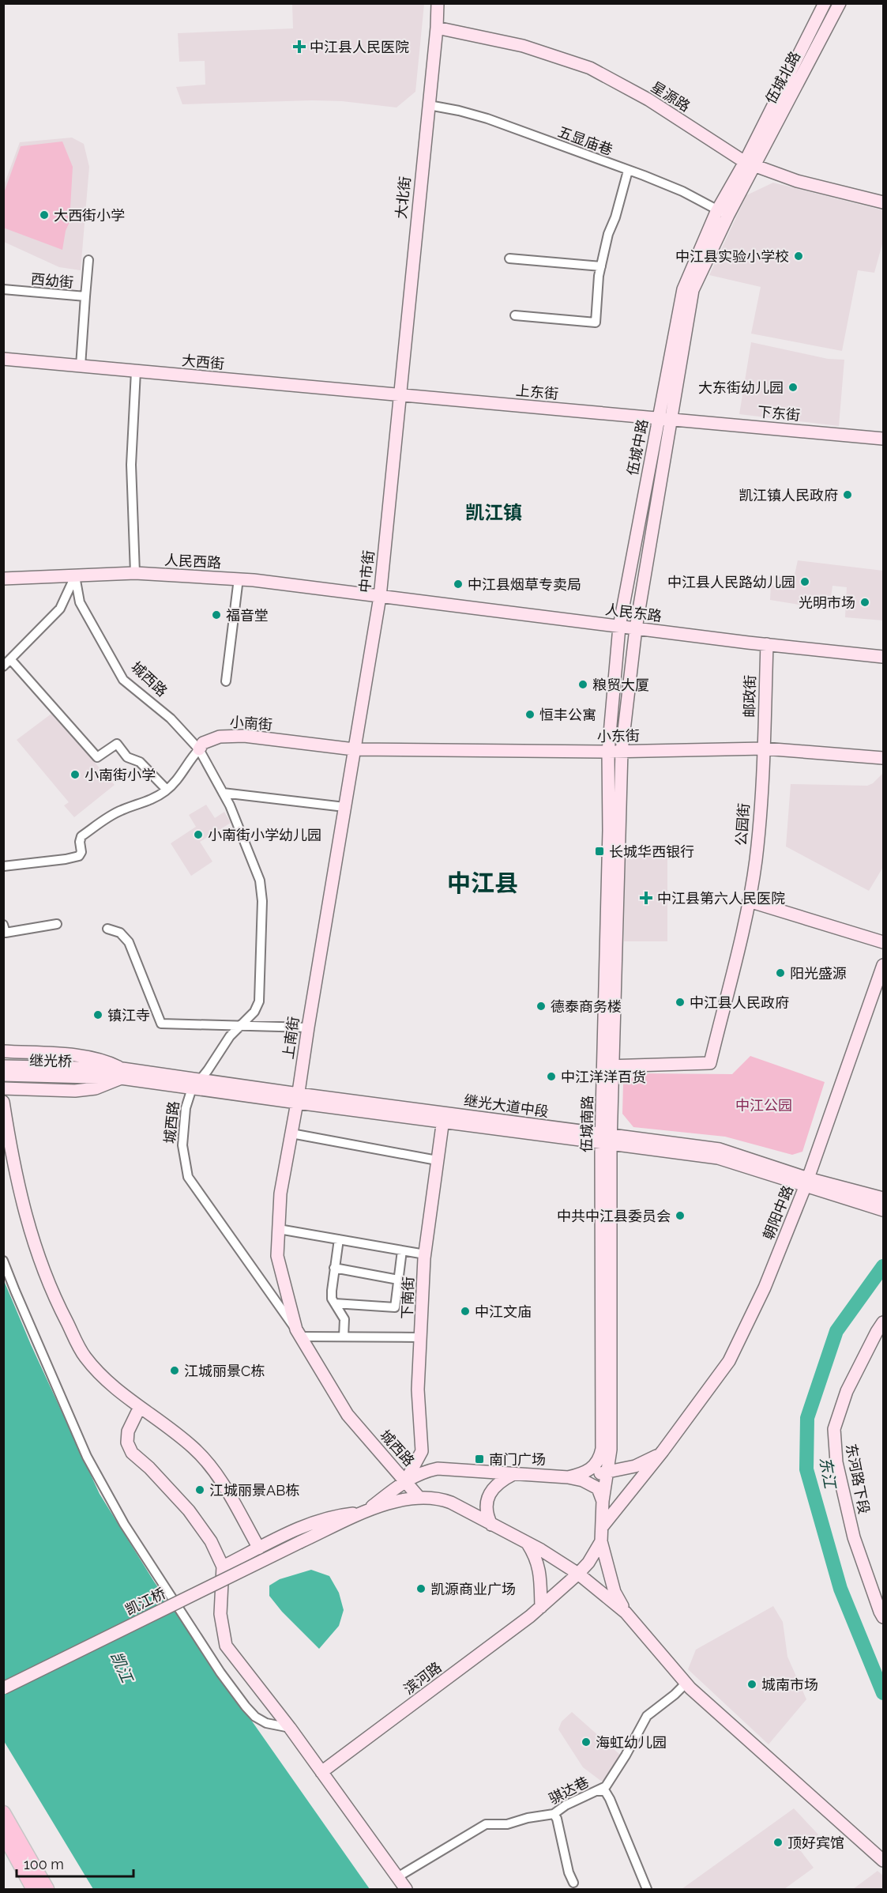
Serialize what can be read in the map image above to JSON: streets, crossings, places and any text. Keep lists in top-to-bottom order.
{
  "streets": {
    "street": [
      "伍城北路",
      "星源路",
      "五显庙巷",
      "大北街",
      "西幼街",
      "大西街",
      "上东街",
      "下东街",
      "伍城中路",
      "人民西路",
      "中市街",
      "人民东路",
      "城西路",
      "邮政街",
      "小南街",
      "小东街",
      "公园街",
      "上南街",
      "继光桥",
      "继光大道中段",
      "伍城南路",
      "朝阳中路",
      "下南街",
      "东河路下段",
      "凯江桥",
      "滨河路",
      "骐达巷"
    ]
  },
  "crossings": [
    ["伍城北路", "星源路"],
    ["伍城北路", "伍城中路"],
    ["星源路", "大北街"],
    ["星源路", "伍城中路"],
    ["五显庙巷", "大北街"],
    ["五显庙巷", "伍城中路"],
    ["大北街", "大西街"],
    ["大北街", "上东街"],
    ["大北街", "中市街"],
    ["西幼街", "大西街"],
    ["大西街", "上东街"],
    ["大西街", "中市街"],
    ["上东街", "下东街"],
    ["上东街", "伍城中路"],
    ["上东街", "中市街"],
    ["下东街", "伍城中路"],
    ["伍城中路", "人民东路"],
    ["伍城中路", "小东街"],
    ["伍城中路", "伍城南路"],
    ["人民西路", "中市街"],
    ["人民西路", "人民东路"],
    ["人民西路", "城西路"],
    ["中市街", "人民东路"],
    ["中市街", "小南街"],
    ["中市街", "小东街"],
    ["中市街", "上南街"],
    ["人民东路", "邮政街"],
    ["城西路", "小南街"],
    ["城西路", "上南街"],
    ["城西路", "继光大道中段"],
    ["城西路", "下南街"],
    ["邮政街", "小东街"],
    ["邮政街", "公园街"],
    ["小南街", "小东街"],
    ["小南街", "上南街"],
    ["小东街", "公园街"],
    ["小东街", "上南街"],
    ["小东街", "伍城南路"],
    ["公园街", "伍城南路"],
    ["上南街", "继光大道中段"],
    ["继光桥", "继光大道中段"],
    ["继光大道中段", "伍城南路"],
    ["继光大道中段", "朝阳中路"],
    ["继光大道中段", "下南街"],
    ["伍城南路", "朝阳中路"],
    ["伍城南路", "滨河路"]
  ],
  "districts": ["凯江镇", "中江县"],
  "water": ["东江", "凯江"],
  "parks": ["中江公园"],
  "places": {
    "health": ["中江县人民医院", "中江县第六人民医院"],
    "other": [
      "大西街小学",
      "中江县实验小学校",
      "大东街幼儿园",
      "凯江镇人民政府",
      "中江县人民路幼儿园",
      "中江县烟草专卖局",
      "光明市场",
      "福音堂",
      "粮贸大厦",
      "恒丰公寓",
      "小南街小学",
      "小南街小学幼儿园",
      "阳光盛源",
      "中江县人民政府",
      "德泰商务楼",
      "镇江寺",
      "中江洋洋百货",
      "中共中江县委员会",
      "中江文庙",
      "江城丽景C栋",
      "江城丽景AB栋",
      "凯源商业广场",
      "城南市场",
      "海虹幼儿园",
      "顶好宾馆"
    ],
    "transit": ["长城华西银行", "南门广场"]
  },
  "scale_bar": "100 m"
}
